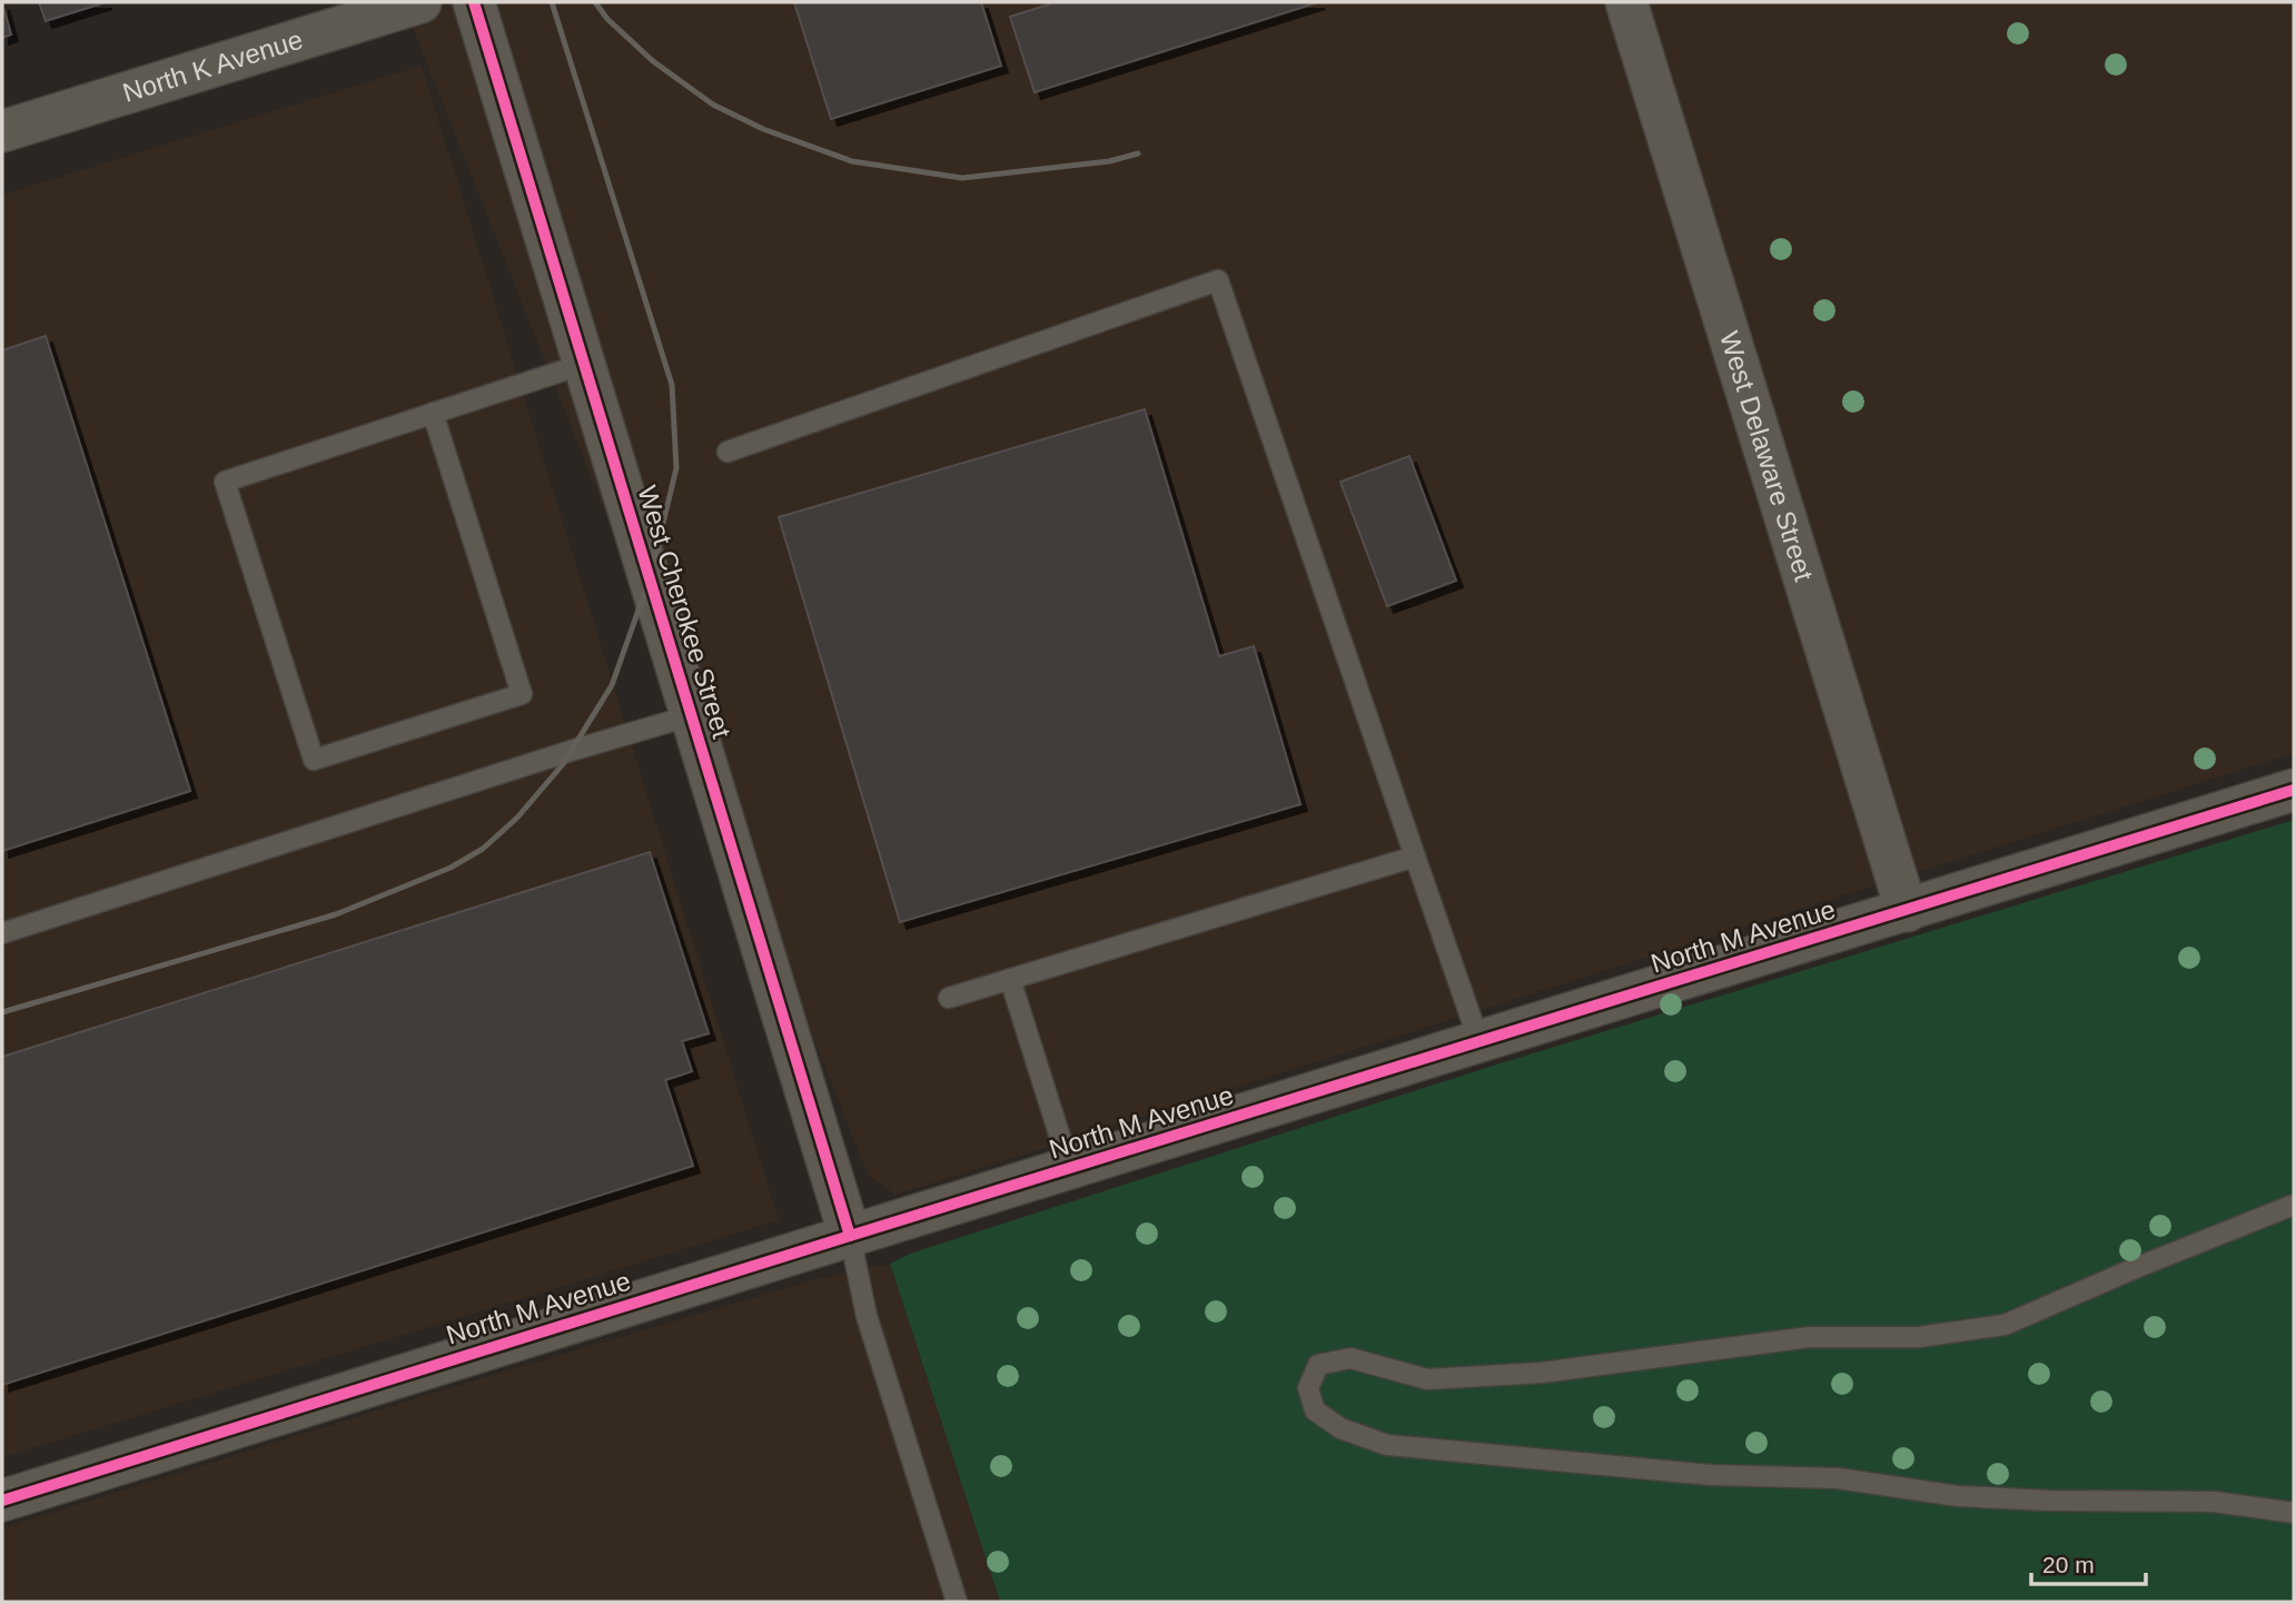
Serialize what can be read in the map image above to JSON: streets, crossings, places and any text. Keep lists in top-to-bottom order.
{
  "streets": {
    "street": [
      "North K Avenue",
      "West Delaware Street",
      "West Cherokee Street",
      "North M Avenue"
    ]
  },
  "crossings": [
    ["West Delaware Street", "North M Avenue"],
    ["West Cherokee Street", "North M Avenue"]
  ],
  "scale_bar": "20 m"
}
